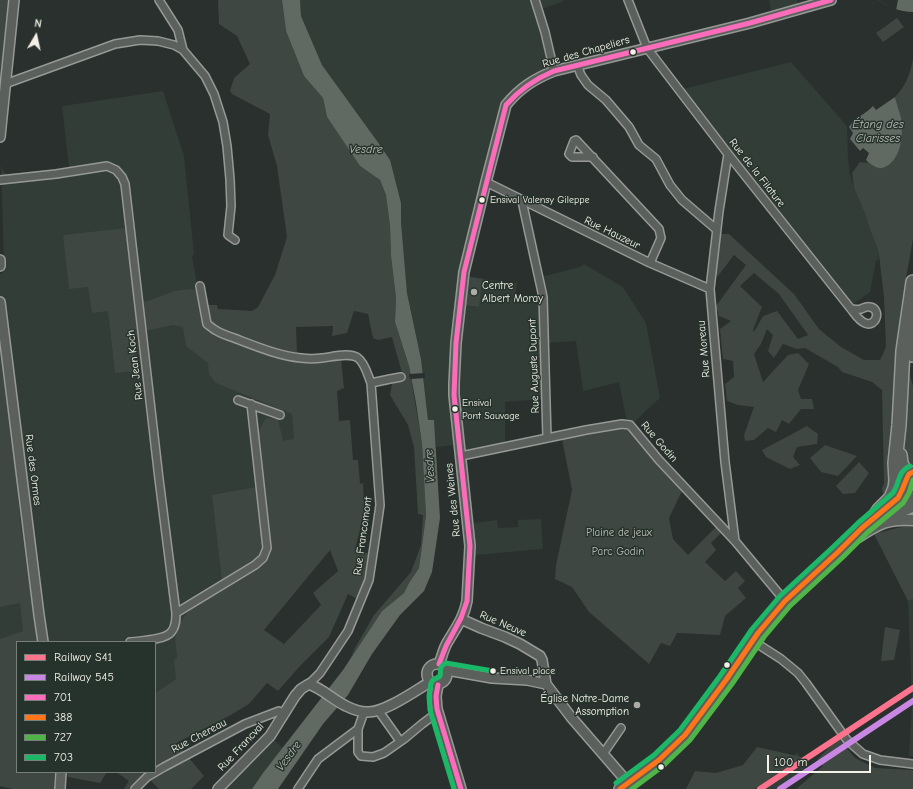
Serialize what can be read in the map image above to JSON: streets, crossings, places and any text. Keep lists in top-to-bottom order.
{
  "streets": {
    "street": [
      "Rue des Chapeliers",
      "Rue de la Filature",
      "Rue Hauzeur",
      "Rue Moreau",
      "Rue Jean Koch",
      "Rue Auguste Dupont",
      "Rue Godin",
      "Rue des Ormes",
      "Rue des Weines",
      "Rue Francomont",
      "Rue Neuve",
      "Rue Chereau",
      "Rue Francval"
    ]
  },
  "crossings": [
    ["Rue des Chapeliers", "Rue de la Filature"],
    ["Rue des Chapeliers", "Rue Hauzeur"],
    ["Rue des Chapeliers", "Rue des Weines"],
    ["Rue de la Filature", "Rue Moreau"],
    ["Rue Hauzeur", "Rue Moreau"],
    ["Rue Hauzeur", "Rue Auguste Dupont"],
    ["Rue Moreau", "Rue Godin"],
    ["Rue Auguste Dupont", "Rue Godin"],
    ["Rue Godin", "Rue des Weines"],
    ["Rue des Weines", "Rue Neuve"],
    ["Rue Francomont", "Rue Francval"]
  ],
  "water": ["Étang des Clarisses", "Vesdre"],
  "parks": ["Plaine de jeux", "Parc Godin"],
  "places": [
    "Ensival Valensy Gileppe",
    "Centre Albert Moray",
    "Ensival Pont Sauvage",
    "Ensival place",
    "Église Notre-Dame Assomption"
  ],
  "lines": [
    "transit line 701",
    "transit line 703",
    "transit line 388",
    "transit line 727",
    "rail line S41",
    "rail line 545"
  ],
  "legend": [
    "Railway S41",
    "Railway 545",
    "701",
    "388",
    "727",
    "703"
  ],
  "scale_bar": "100 m",
  "north": "top"
}
